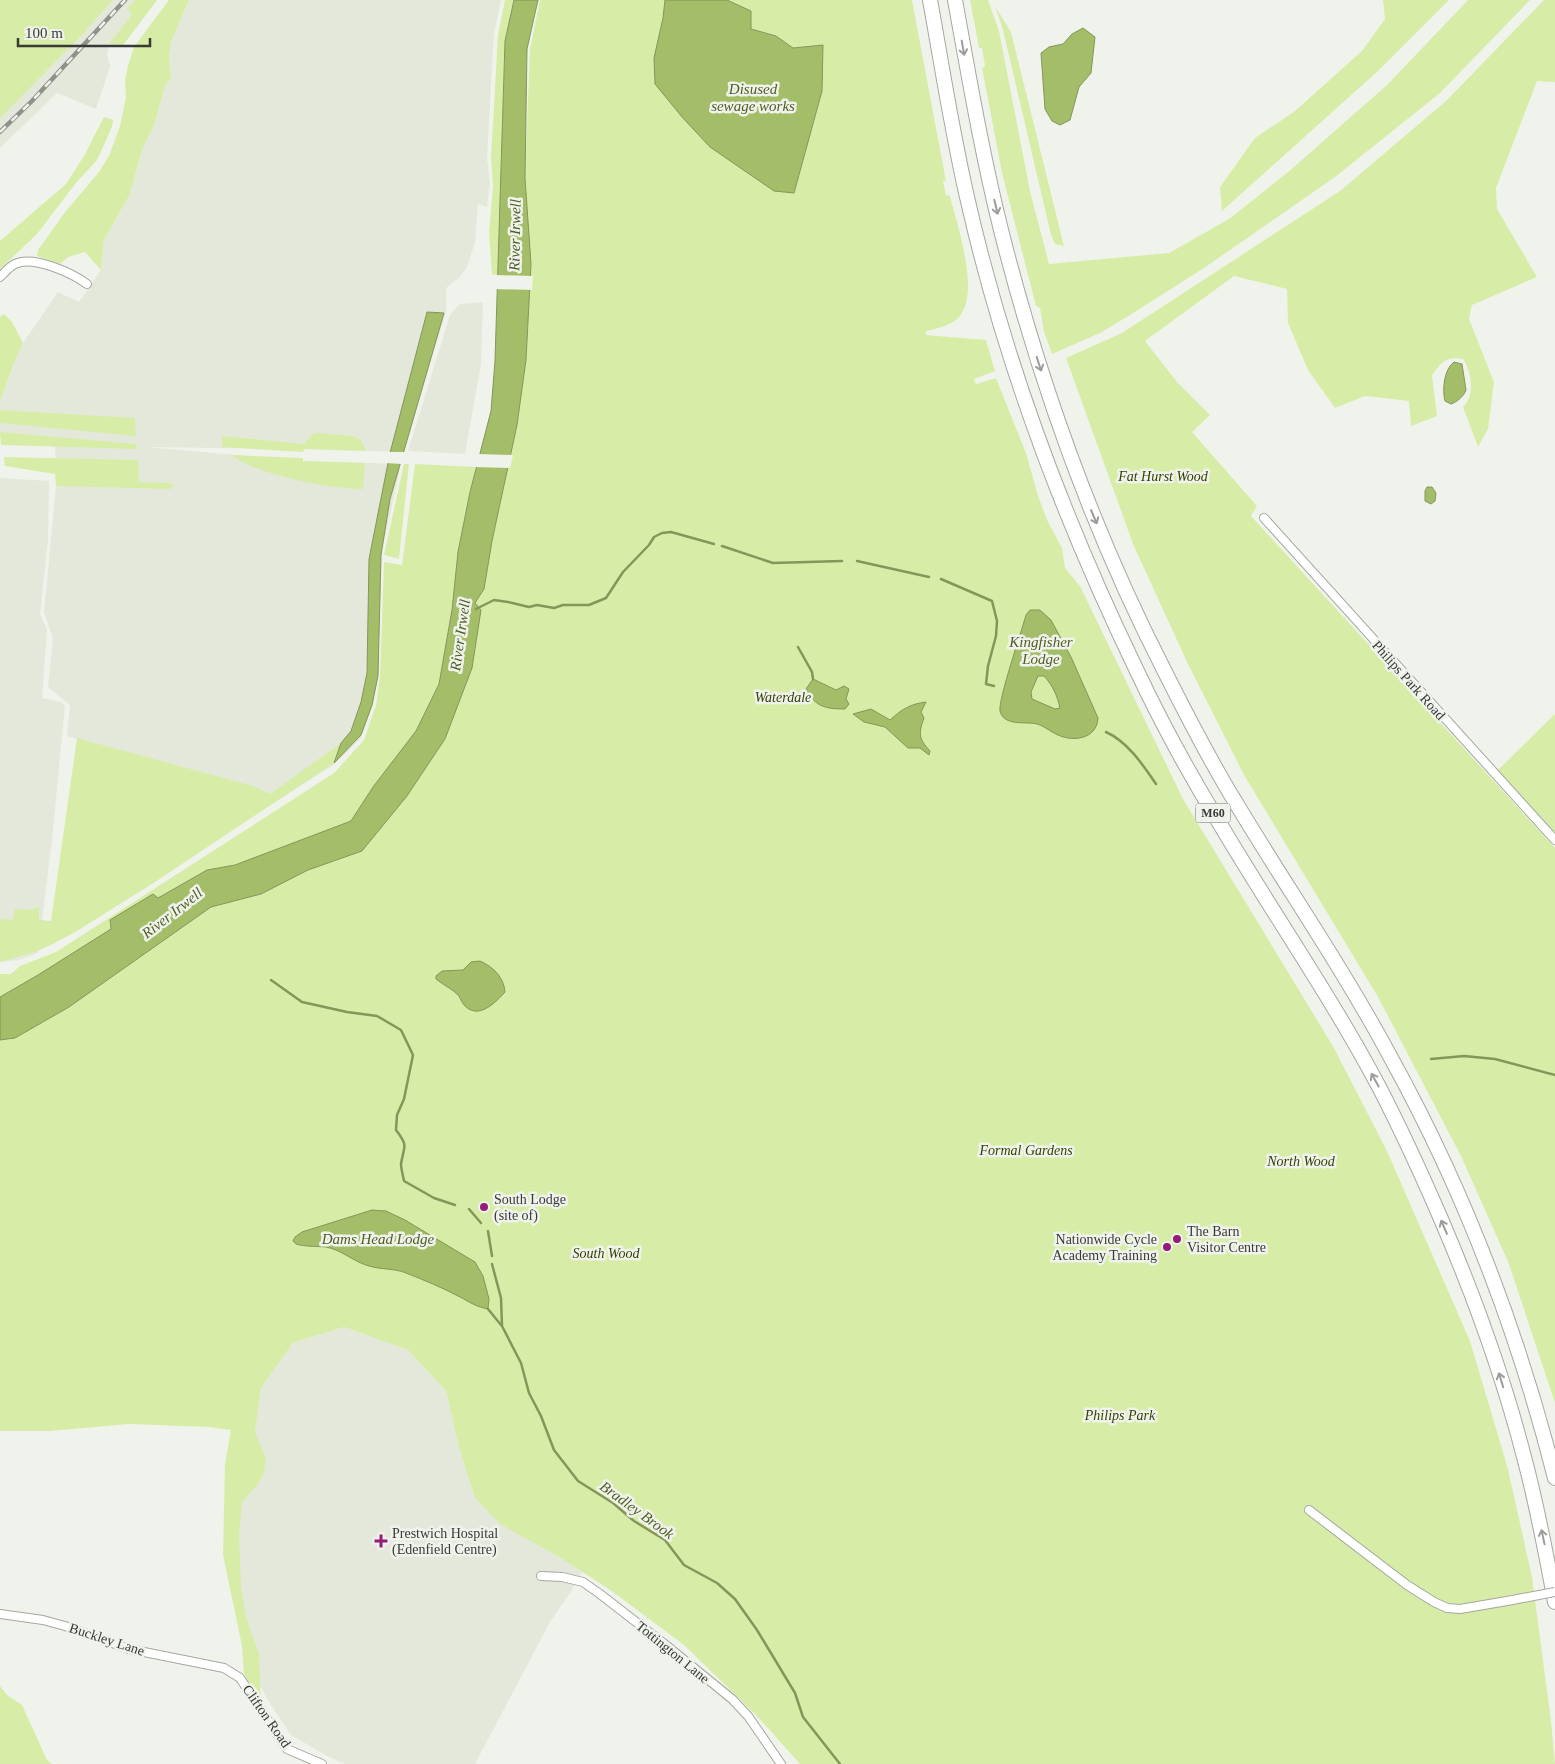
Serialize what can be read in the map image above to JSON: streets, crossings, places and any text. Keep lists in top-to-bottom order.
{
  "streets": {
    "highway": ["M60"],
    "street": [
      "Philips Park Road",
      "Buckley Lane",
      "Tottington Lane",
      "Clifton Road"
    ]
  },
  "crossings": [
    ["Buckley Lane", "Clifton Road"]
  ],
  "water": [
    "Disused sewage works",
    "River Irwell",
    "Kingfisher Lodge",
    "Dams Head Lodge",
    "Bradley Brook"
  ],
  "parks": [
    "Fat Hurst Wood",
    "Waterdale",
    "Formal Gardens",
    "North Wood",
    "South Wood",
    "Philips Park"
  ],
  "places": {
    "other": ["South Lodge (site of)", "The Barn Visitor Centre", "Nationwide Cycle Academy Training"],
    "health": ["Prestwich Hospital (Edenfield Centre)"]
  },
  "scale_bar": "100 m"
}
